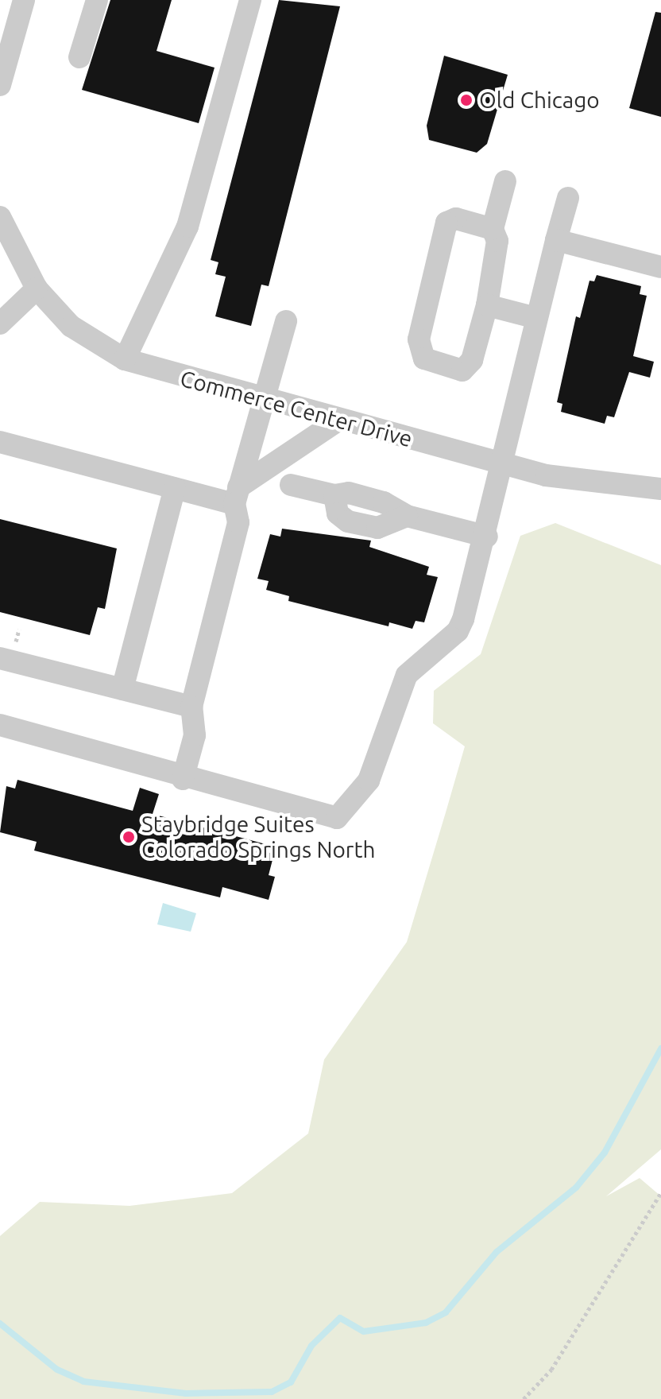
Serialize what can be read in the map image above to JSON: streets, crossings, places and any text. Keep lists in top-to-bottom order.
{
  "streets": {
    "street": ["Commerce Center Drive"]
  },
  "places": ["Old Chicago", "Staybridge Suites Colorado Springs North"]
}
